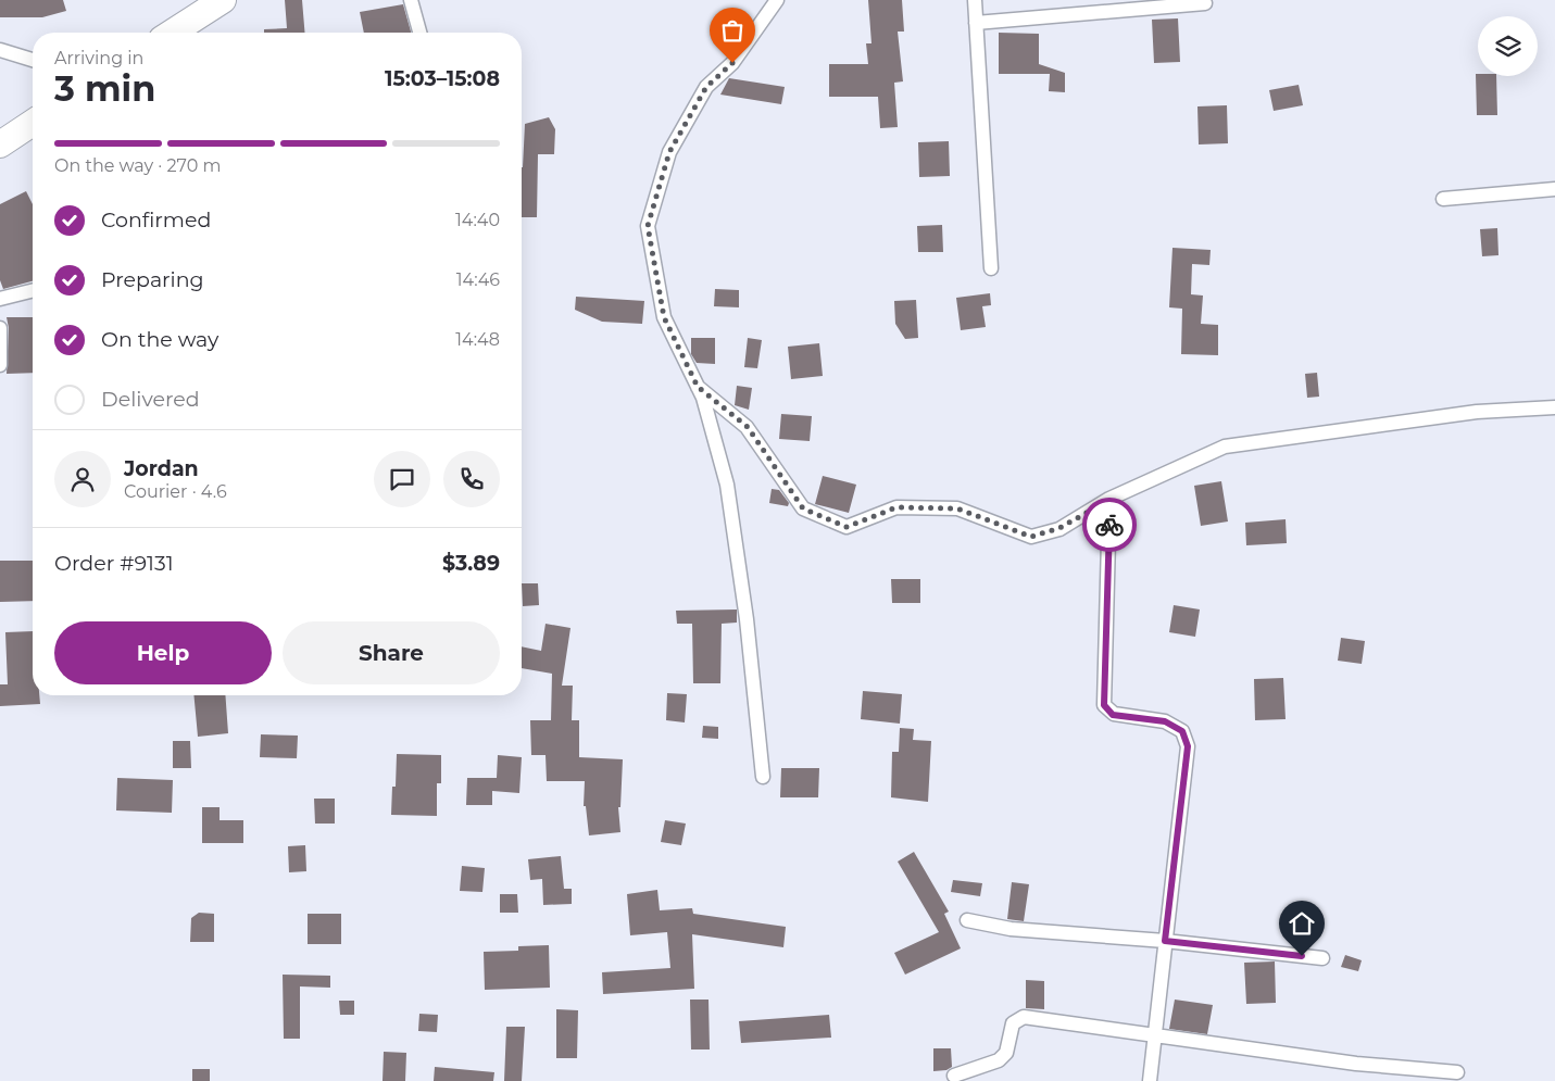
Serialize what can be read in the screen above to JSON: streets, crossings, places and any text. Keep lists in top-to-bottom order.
{
  "page": {
    "heading": ["3 min", "Arriving in", "15:03–15:08"],
    "panel": [
      "Jordan",
      "Courier · 4.6",
      "Order #9131",
      "$3.89"
    ],
    "bar": "On the way · 270 m",
    "list": [
      ["Confirmed", "14:40"],
      ["Preparing", "14:46"],
      ["On the way", "14:48"],
      "Delivered"
    ],
    "buttons": ["Help", "Share"]
  }
}
